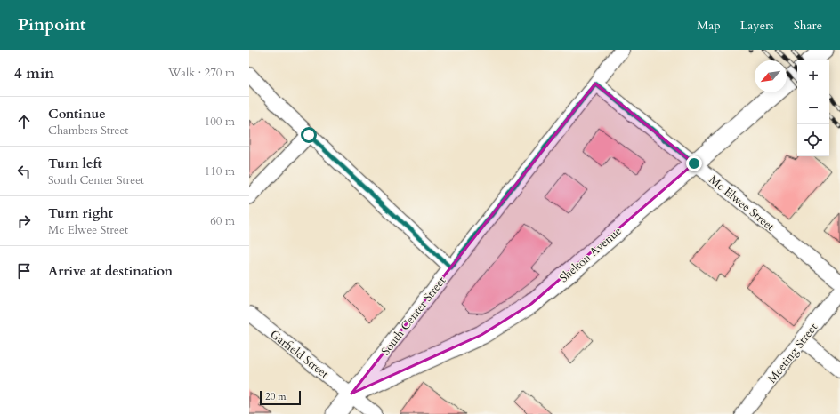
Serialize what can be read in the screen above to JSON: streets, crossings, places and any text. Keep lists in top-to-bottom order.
{
  "streets": {
    "main road": ["Shelton Avenue", "South Center Street"],
    "street": ["Mc Elwee Street", "Meeting Street", "Garfield Street"]
  },
  "crossings": [
    ["Mc Elwee Street", "Shelton Avenue"],
    ["Mc Elwee Street", "South Center Street"],
    ["Shelton Avenue", "South Center Street"],
    ["Shelton Avenue", "Garfield Street"],
    ["South Center Street", "Garfield Street"]
  ],
  "scale_bar": "20 m",
  "north": "bottom left",
  "page": {
    "header": "Pinpoint",
    "nav": ["Map", "Layers", "Share"],
    "heading": ["4 min", "Walk · 270 m"],
    "map_buttons": ["+", "−"],
    "list": [
      ["Continue", "Chambers Street", "100 m"],
      ["Turn left", "South Center Street", "110 m"],
      ["Turn right", "Mc Elwee Street", "60 m"],
      "Arrive at destination"
    ],
    "scale": "20 m"
  }
}
